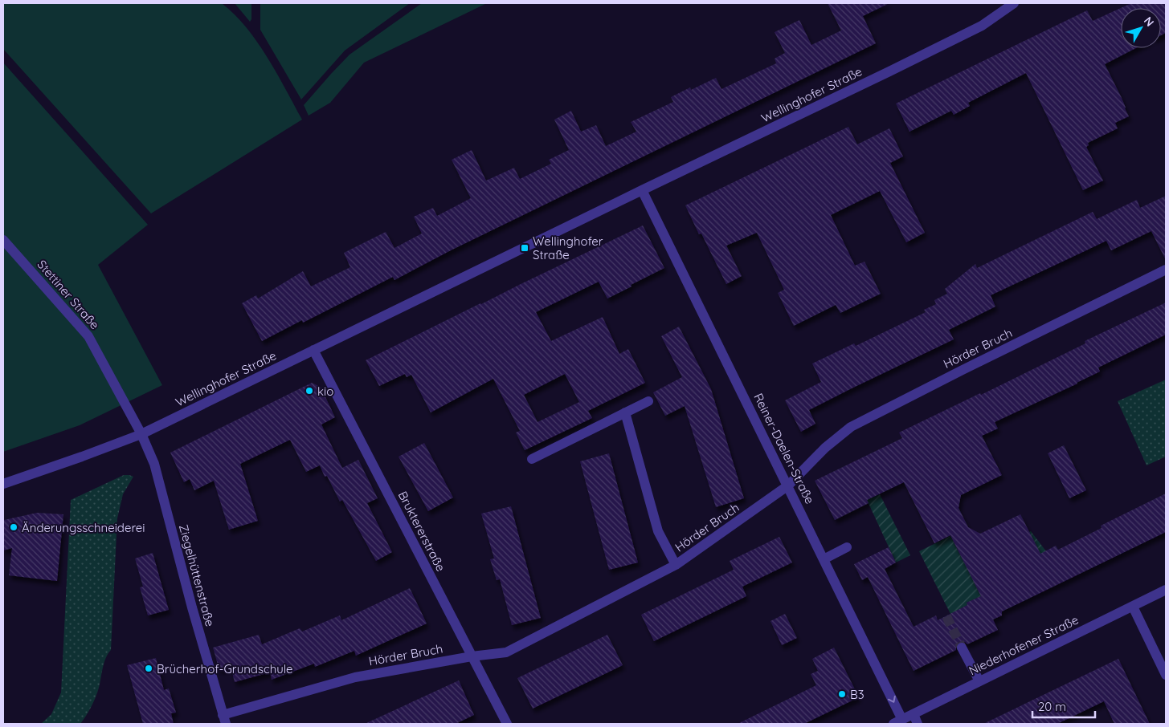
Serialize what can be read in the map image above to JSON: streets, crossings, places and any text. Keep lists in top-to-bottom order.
{
  "streets": {
    "street": [
      "Wellinghofer Straße",
      "Stettiner Straße",
      "Hörder Bruch",
      "Reiner-Daelen-Straße",
      "Bruktererstraße",
      "Ziegelhüttenstraße",
      "Niederhofener Straße"
    ]
  },
  "crossings": [
    ["Wellinghofer Straße", "Stettiner Straße"],
    ["Wellinghofer Straße", "Reiner-Daelen-Straße"],
    ["Wellinghofer Straße", "Bruktererstraße"],
    ["Wellinghofer Straße", "Ziegelhüttenstraße"],
    ["Stettiner Straße", "Ziegelhüttenstraße"],
    ["Hörder Bruch", "Reiner-Daelen-Straße"],
    ["Hörder Bruch", "Bruktererstraße"],
    ["Hörder Bruch", "Ziegelhüttenstraße"],
    ["Reiner-Daelen-Straße", "Niederhofener Straße"]
  ],
  "places": {
    "transit": ["Wellinghofer Straße"],
    "other": [
      "kio",
      "Änderungsschneiderei",
      "Brücherhof-Grundschule",
      "B3"
    ]
  },
  "scale_bar": "20 m",
  "north": "top right"
}
